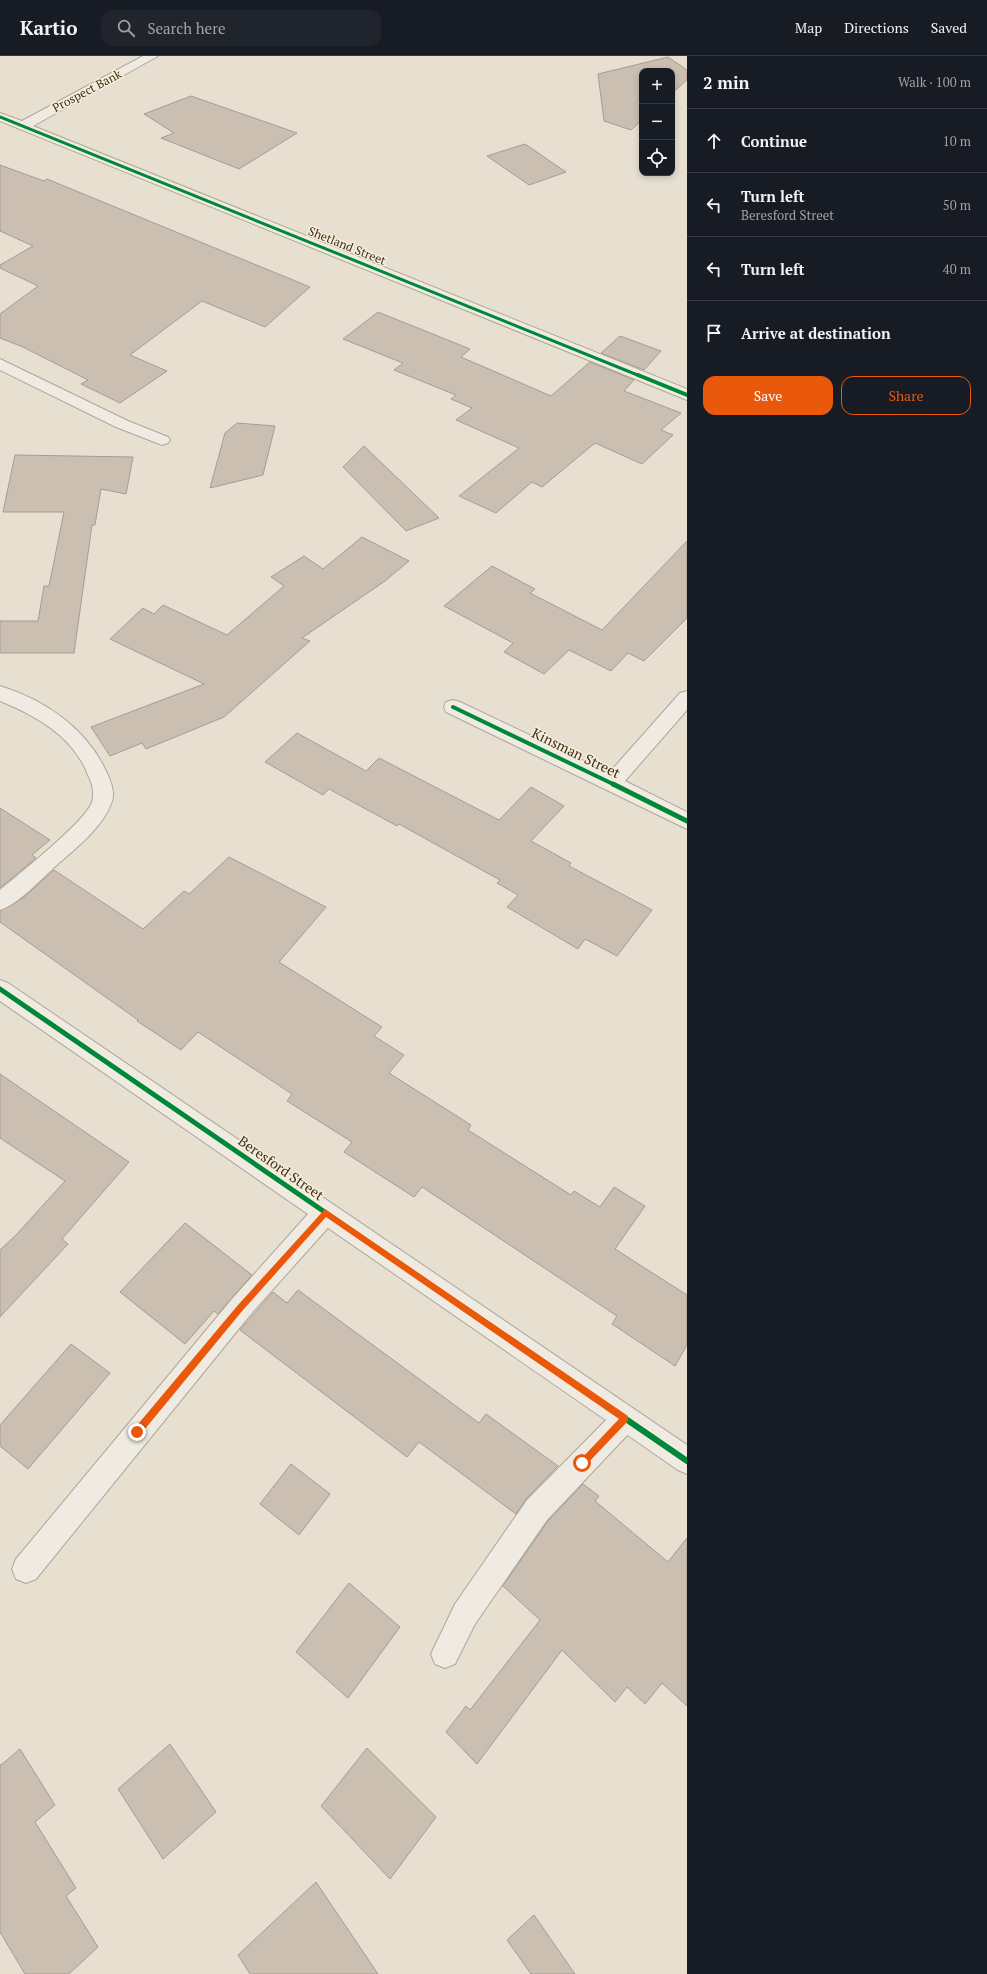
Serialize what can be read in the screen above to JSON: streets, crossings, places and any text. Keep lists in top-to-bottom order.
{
  "streets": {
    "street": [
      "Prospect Bank",
      "Shetland Street",
      "Kinsman Street",
      "Beresford Street"
    ]
  },
  "crossings": [
    ["Prospect Bank", "Shetland Street"]
  ],
  "page": {
    "header": "Kartio",
    "search": "Search here",
    "nav": ["Map", "Directions", "Saved"],
    "heading": ["2 min", "Walk · 100 m"],
    "map_buttons": ["+", "−"],
    "list": [
      ["Continue", "10 m"],
      ["Turn left", "Beresford Street", "50 m"],
      ["Turn left", "40 m"],
      "Arrive at destination"
    ],
    "buttons": ["Save", "Share"]
  }
}
